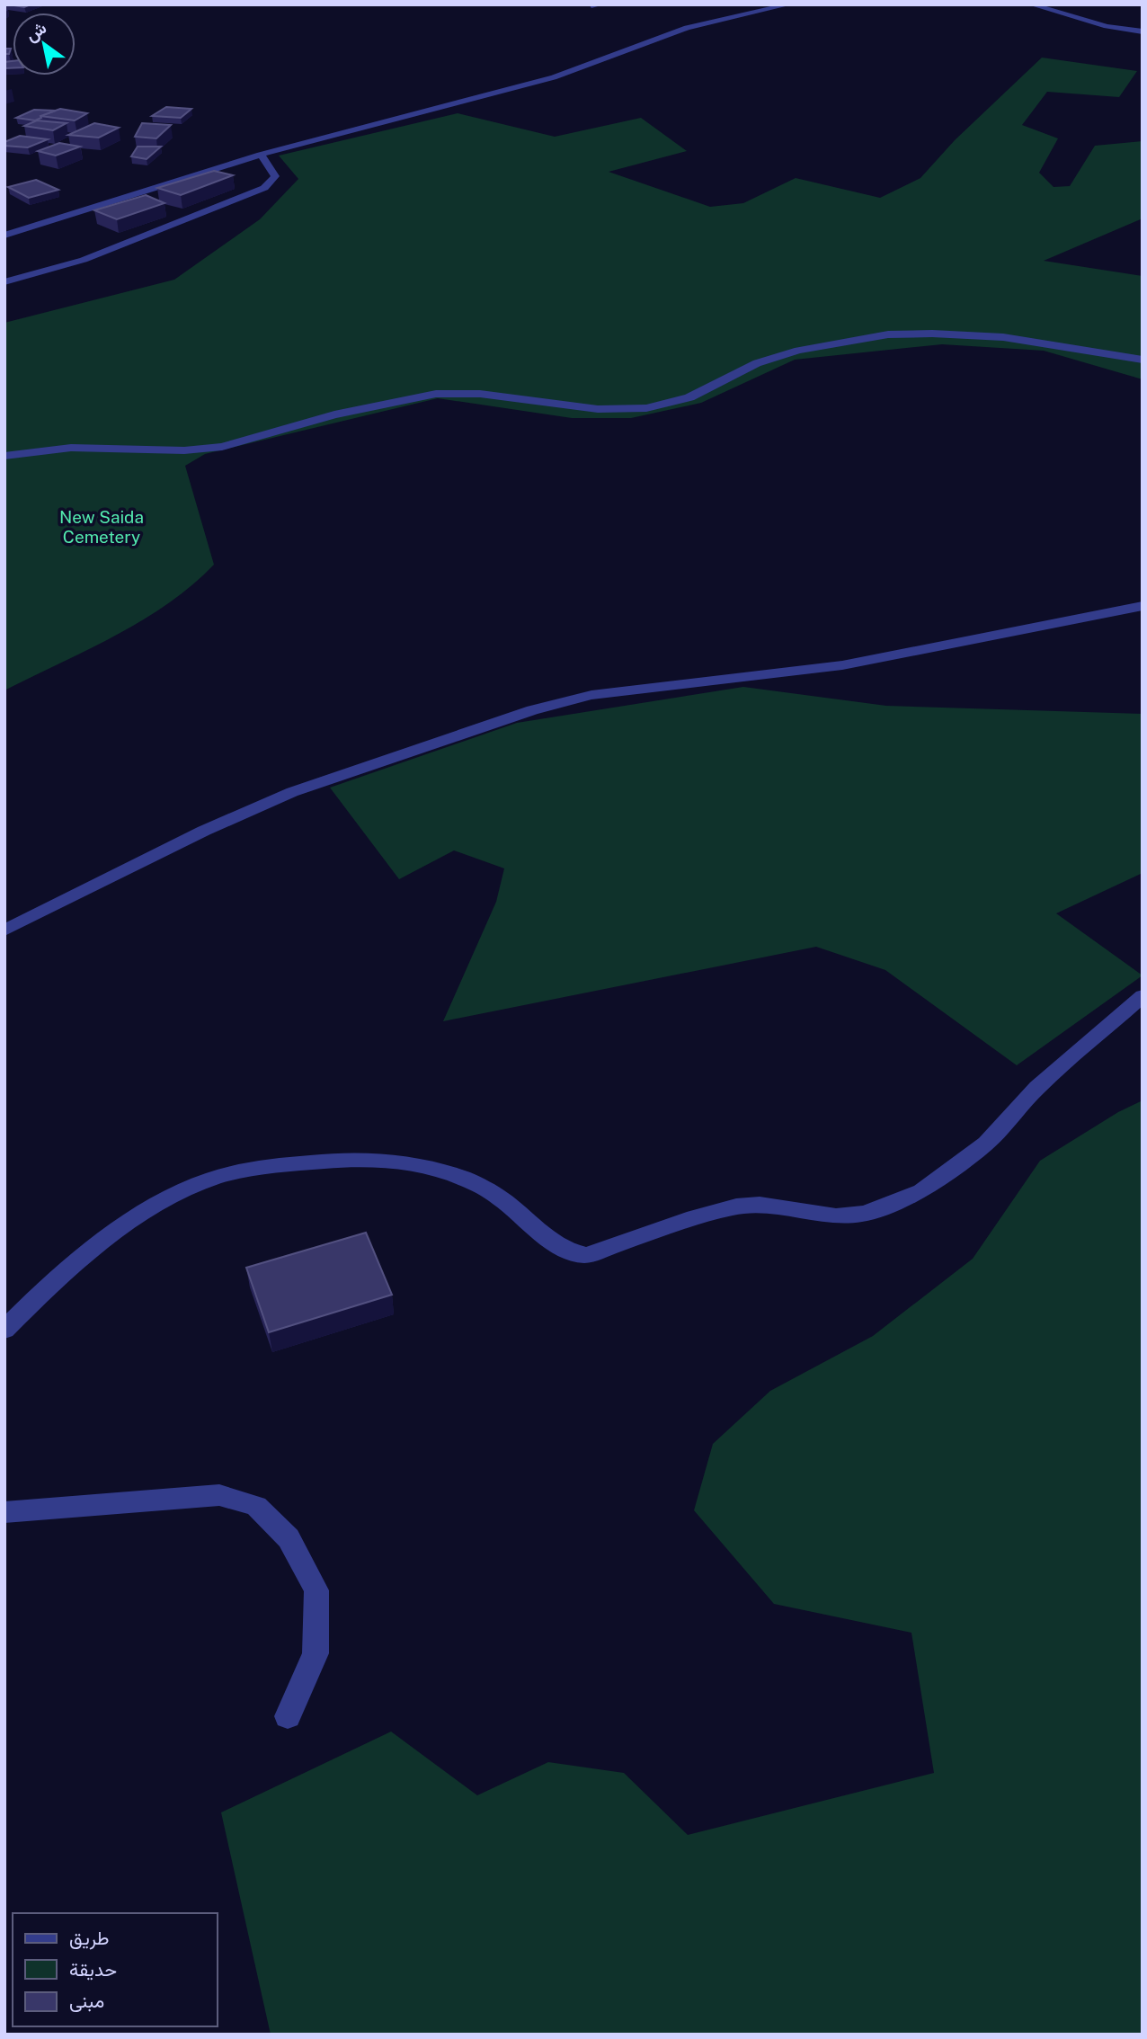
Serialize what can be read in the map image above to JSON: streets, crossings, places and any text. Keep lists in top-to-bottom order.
{
  "parks": ["New Saida Cemetery"],
  "legend": ["طريق", "حديقة", "مبنى"],
  "north": "top left"
}
